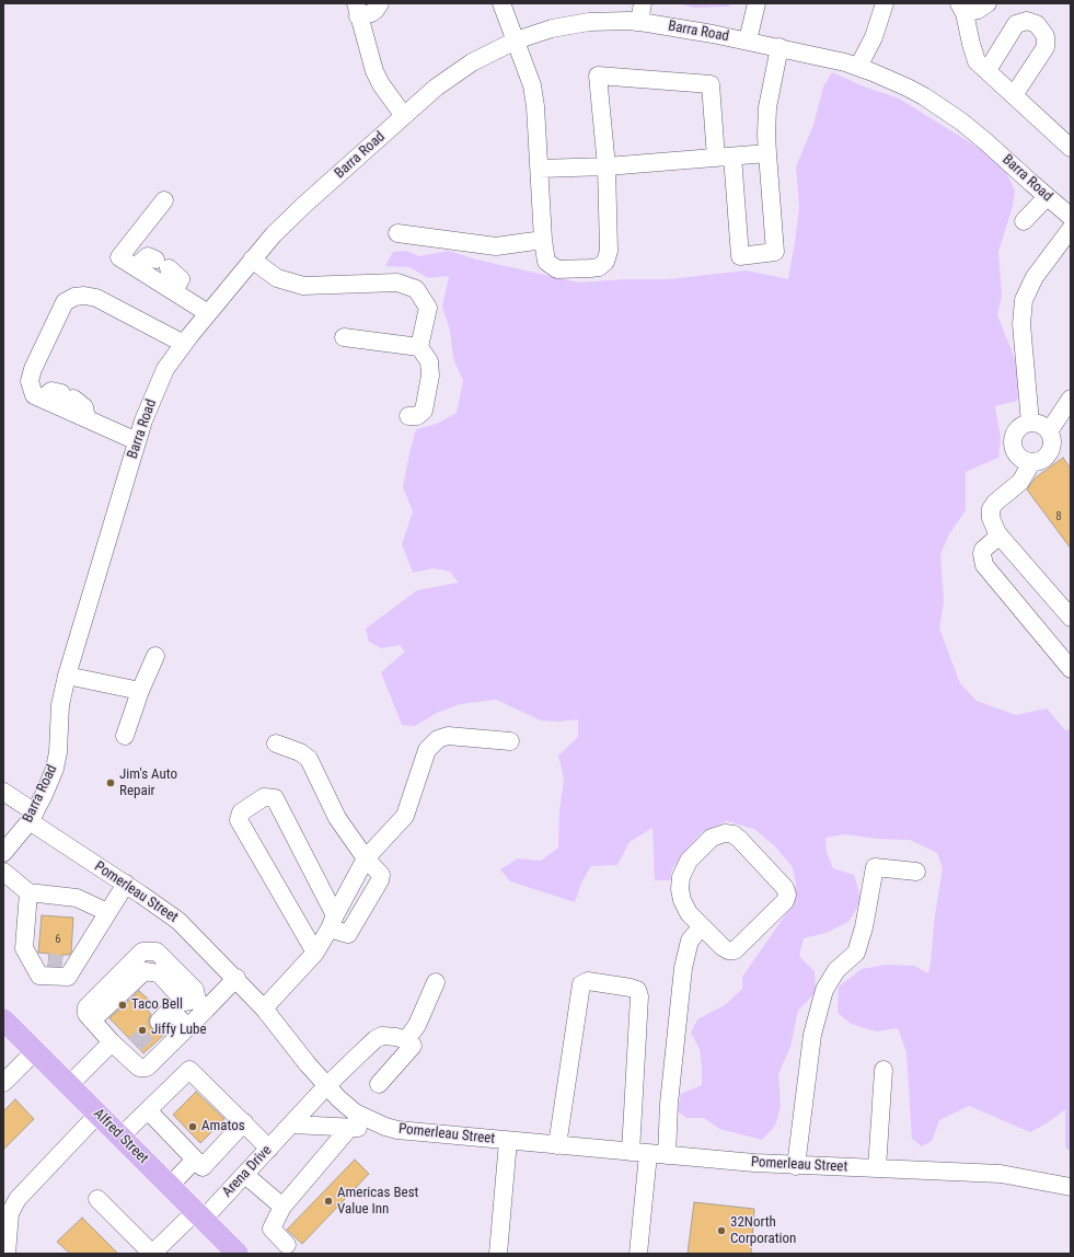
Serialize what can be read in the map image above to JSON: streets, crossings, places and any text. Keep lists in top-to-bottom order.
{
  "streets": {
    "main road": ["Alfred Street"],
    "street": ["Barra Road", "Pomerleau Street", "Arena Drive"]
  },
  "crossings": [
    ["Barra Road", "Pomerleau Street"],
    ["Pomerleau Street", "Arena Drive"],
    ["Alfred Street", "Arena Drive"]
  ],
  "places": [
    "Jim's Auto Repair",
    "Taco Bell",
    "Jiffy Lube",
    "Amatos",
    "Americas Best Value Inn",
    "32North Corporation"
  ],
  "house_numbers": ["8", "6"]
}
